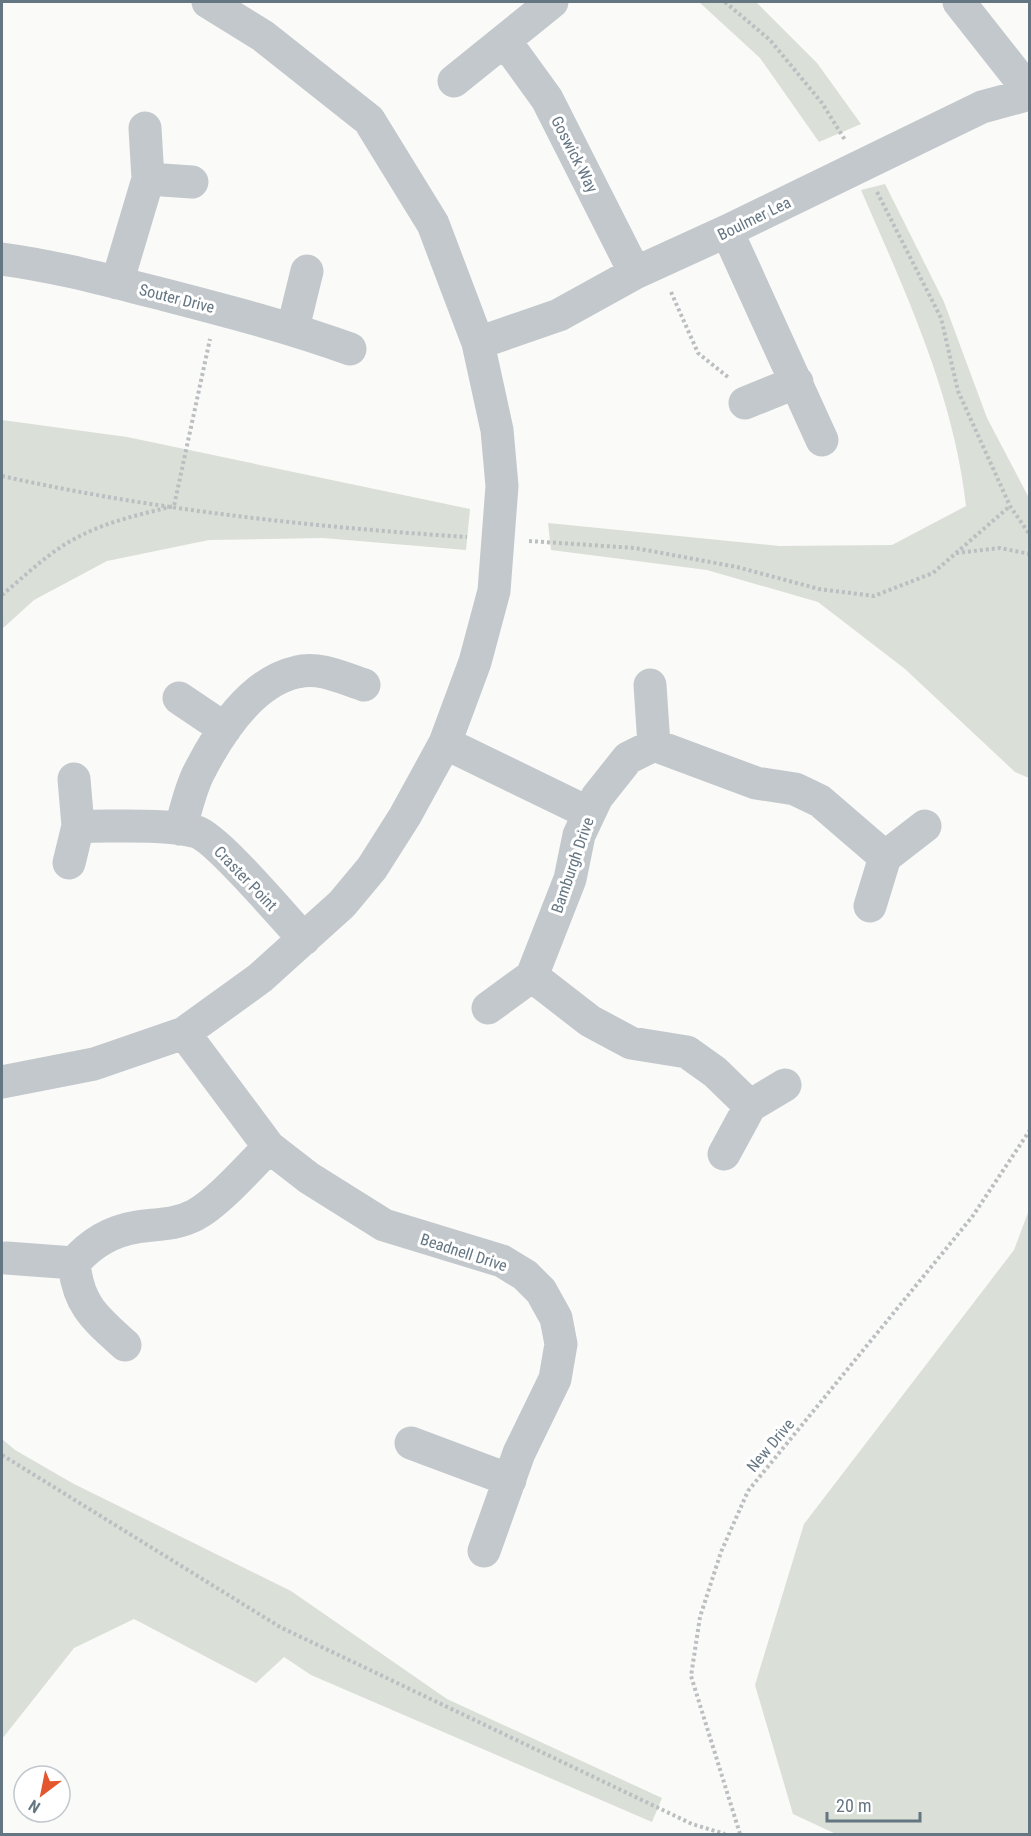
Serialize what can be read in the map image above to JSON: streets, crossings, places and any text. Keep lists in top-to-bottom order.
{
  "streets": {
    "street": [
      "Goswick Way",
      "Boulmer Lea",
      "Souter Drive",
      "Bamburgh Drive",
      "Craster Point",
      "Beadnell Drive"
    ],
    "path": ["New Drive"]
  },
  "crossings": [
    ["Goswick Way", "Boulmer Lea"]
  ],
  "scale_bar": "20 m",
  "north": "bottom left"
}
